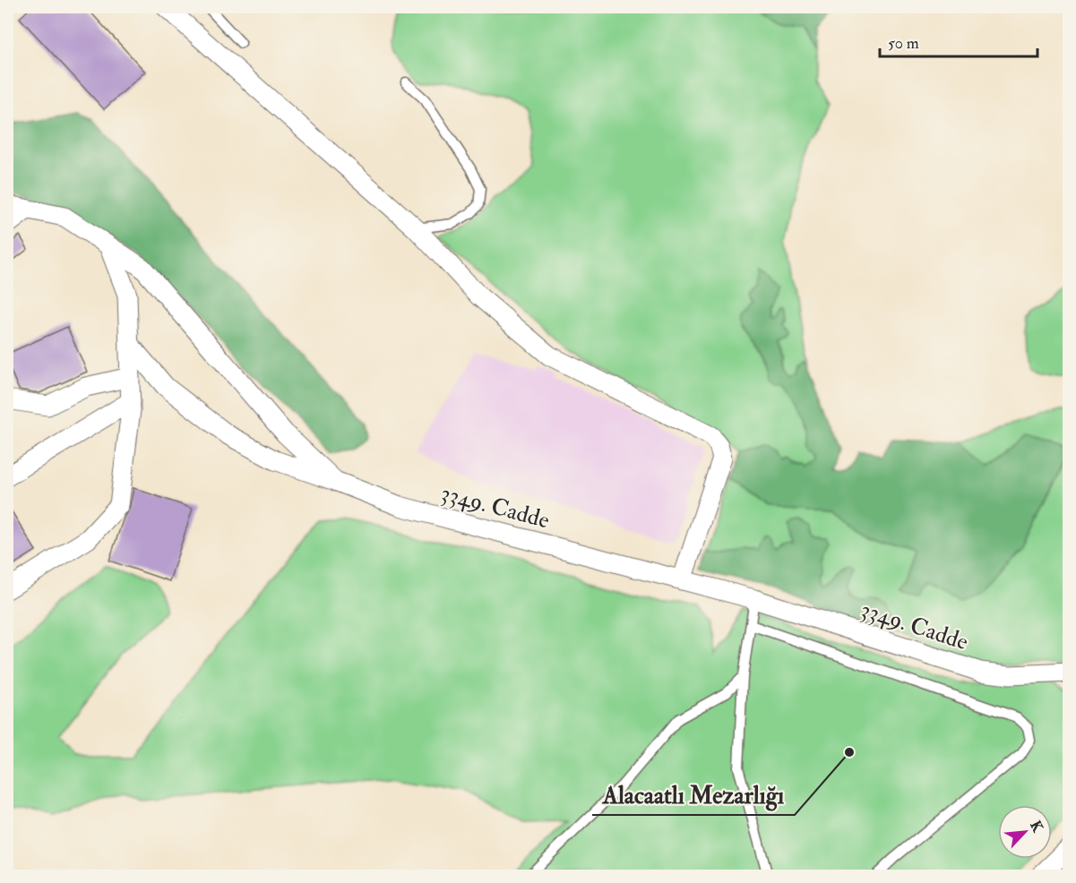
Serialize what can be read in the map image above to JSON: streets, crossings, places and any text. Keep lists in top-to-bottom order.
{
  "streets": {
    "street": ["3349. Cadde"]
  },
  "places": ["Alacaatlı Mezarlığı"],
  "scale_bar": "50 m",
  "north": "top right"
}
